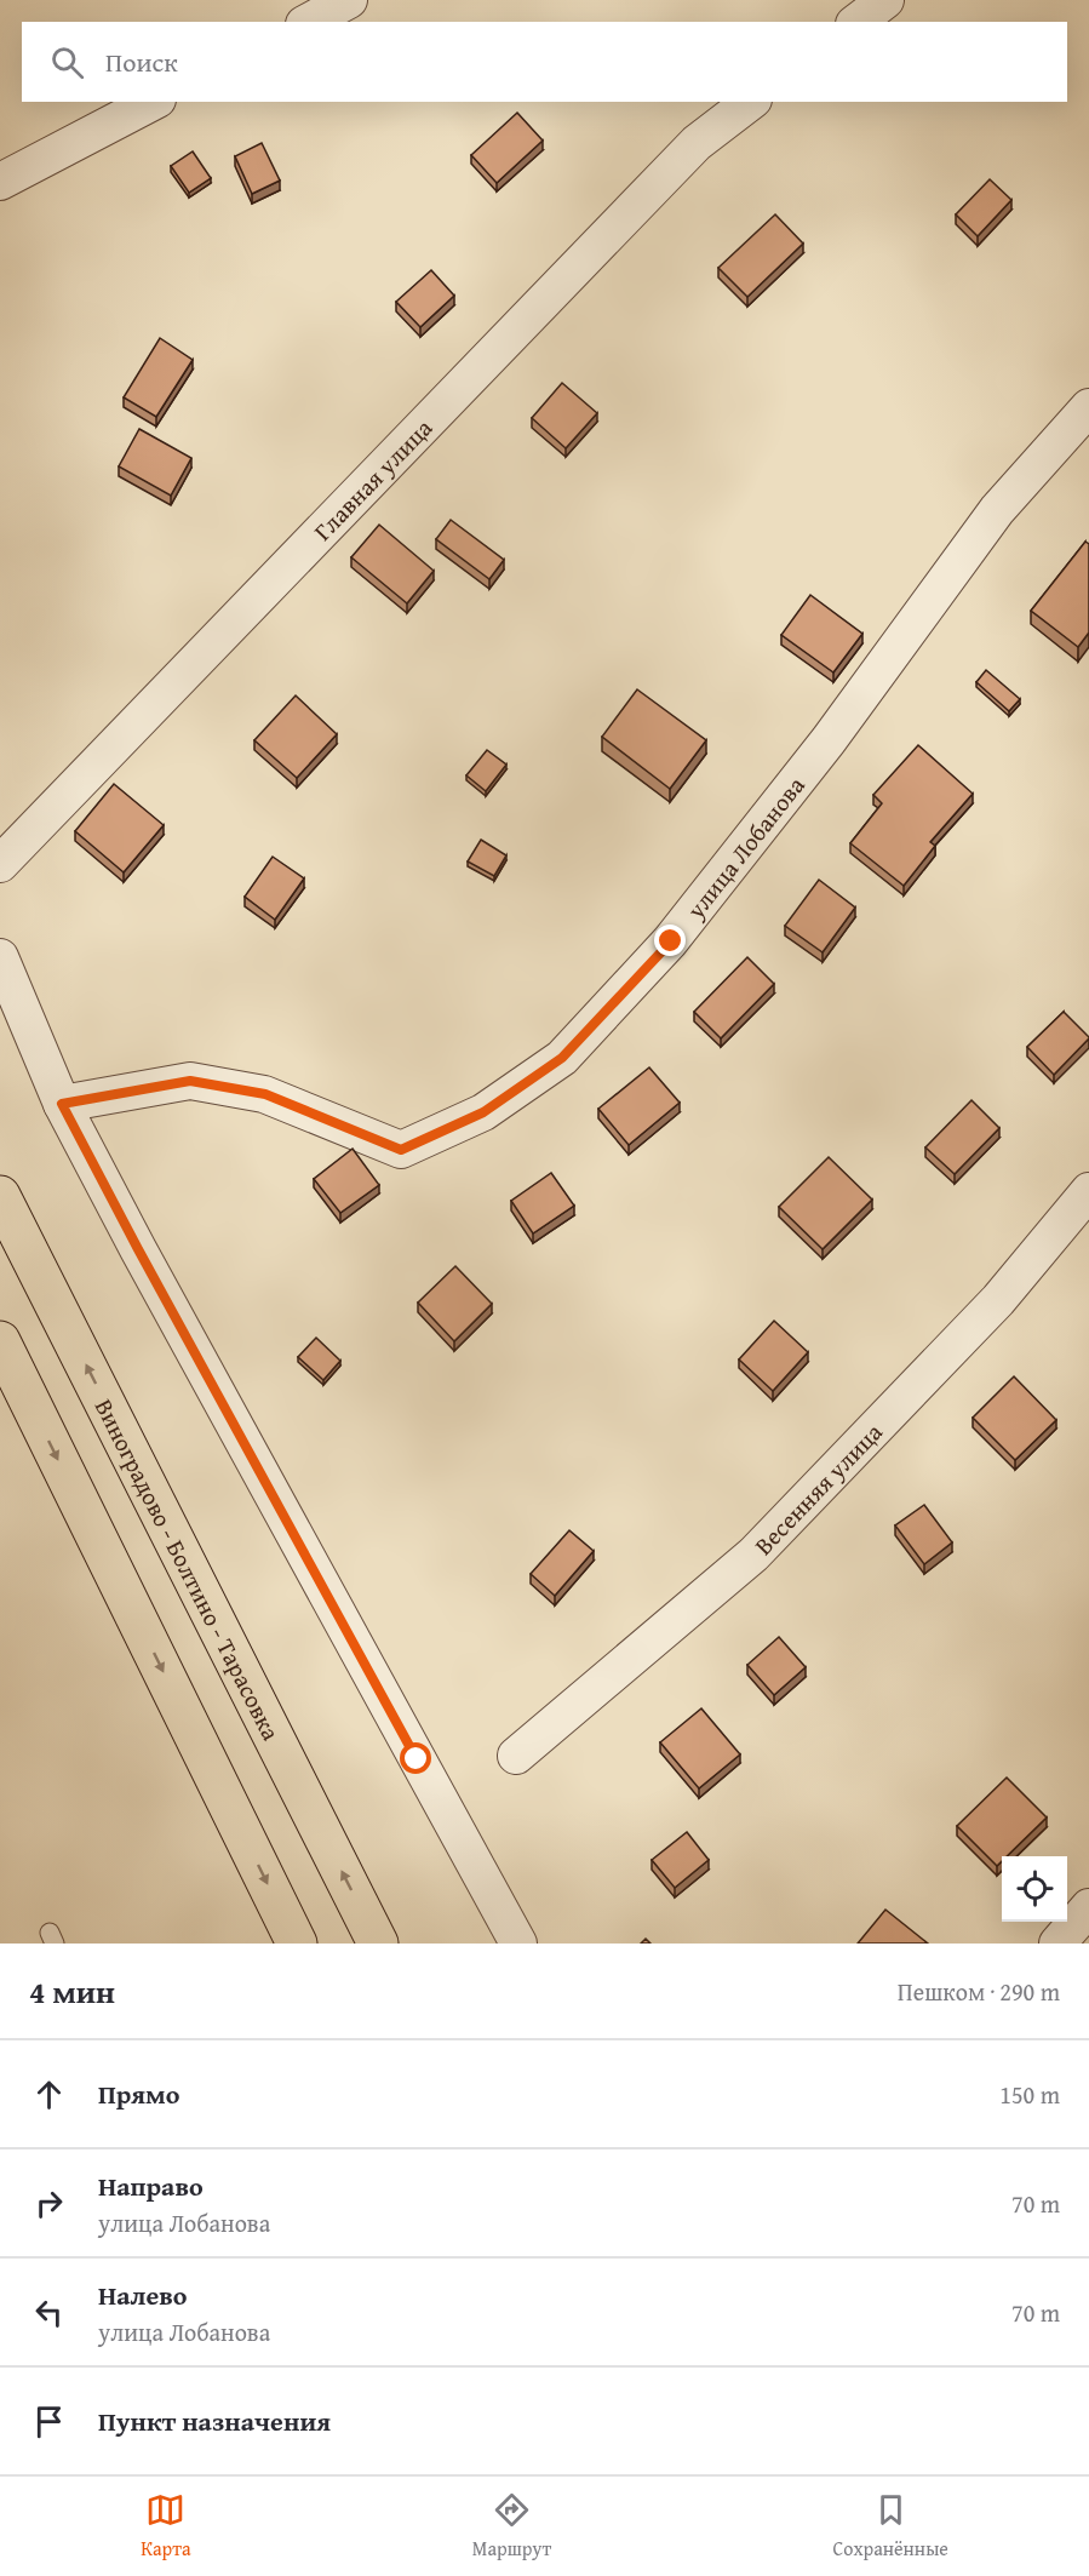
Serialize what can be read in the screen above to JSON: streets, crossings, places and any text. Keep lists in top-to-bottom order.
{
  "streets": {
    "main road": ["Виноградово - Болтино - Тарасовка"],
    "street": ["Главная улица", "улица Лобанова", "Весенняя улица"]
  },
  "page": {
    "search": "Поиск",
    "heading": ["4 мин", "Пешком · 290 m"],
    "list": [
      ["Прямо", "150 m"],
      ["Направо", "улица Лобанова", "70 m"],
      ["Налево", "улица Лобанова", "70 m"],
      "Пункт назначения"
    ],
    "nav": ["Карта", "Маршрут", "Сохранённые"]
  }
}
